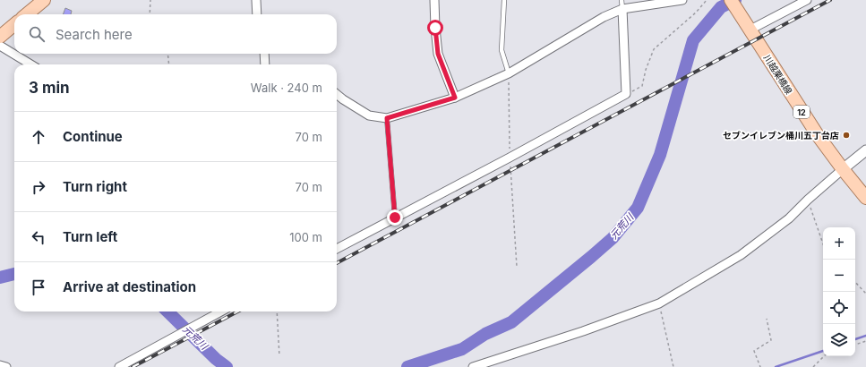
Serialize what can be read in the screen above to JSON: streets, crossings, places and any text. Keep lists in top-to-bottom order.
{
  "streets": {
    "main road": ["川越栗橋線", "12"]
  },
  "water": ["元荒川"],
  "places": ["セブンイレブン桶川五丁台店"],
  "page": {
    "search": "Search here",
    "heading": ["3 min", "Walk · 240 m"],
    "list": [
      ["Continue", "70 m"],
      ["Turn right", "70 m"],
      ["Turn left", "100 m"],
      "Arrive at destination"
    ],
    "map_buttons": ["+", "−"]
  }
}
